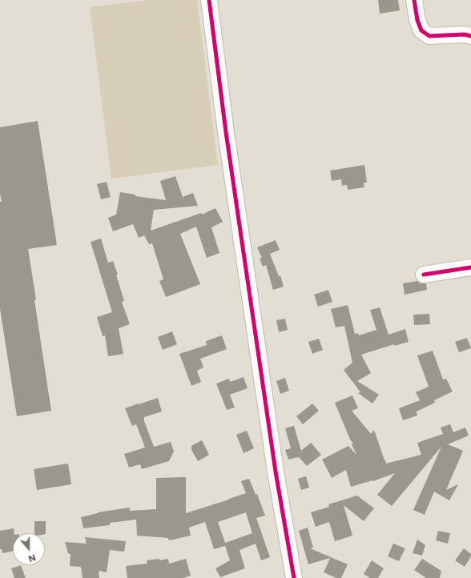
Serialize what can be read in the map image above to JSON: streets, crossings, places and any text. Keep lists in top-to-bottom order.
{
  "north": "bottom"
}
